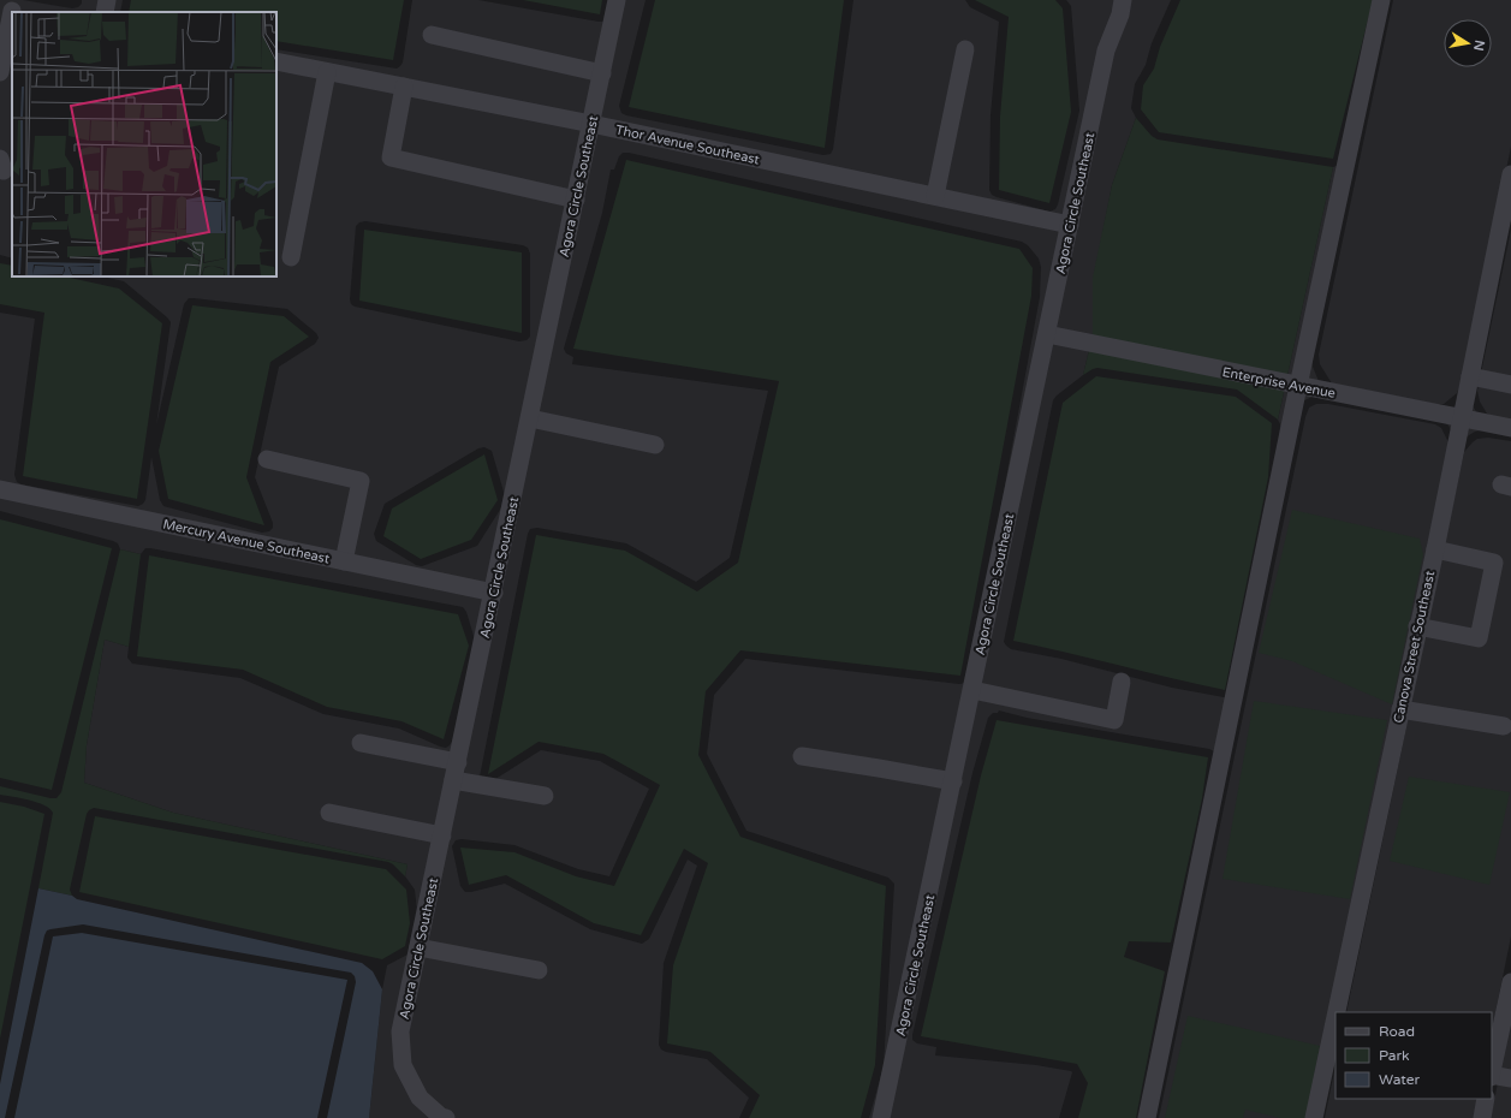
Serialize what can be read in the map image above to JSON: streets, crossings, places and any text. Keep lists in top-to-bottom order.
{
  "streets": {
    "street": [
      "Thor Avenue Southeast",
      "Agora Circle Southeast",
      "Enterprise Avenue",
      "Mercury Avenue Southeast",
      "Canova Street Southeast"
    ]
  },
  "crossings": [
    ["Thor Avenue Southeast", "Agora Circle Southeast"],
    ["Agora Circle Southeast", "Enterprise Avenue"],
    ["Agora Circle Southeast", "Mercury Avenue Southeast"],
    ["Enterprise Avenue", "Canova Street Southeast"]
  ],
  "legend": ["Road", "Park", "Water"],
  "north": "right"
}
